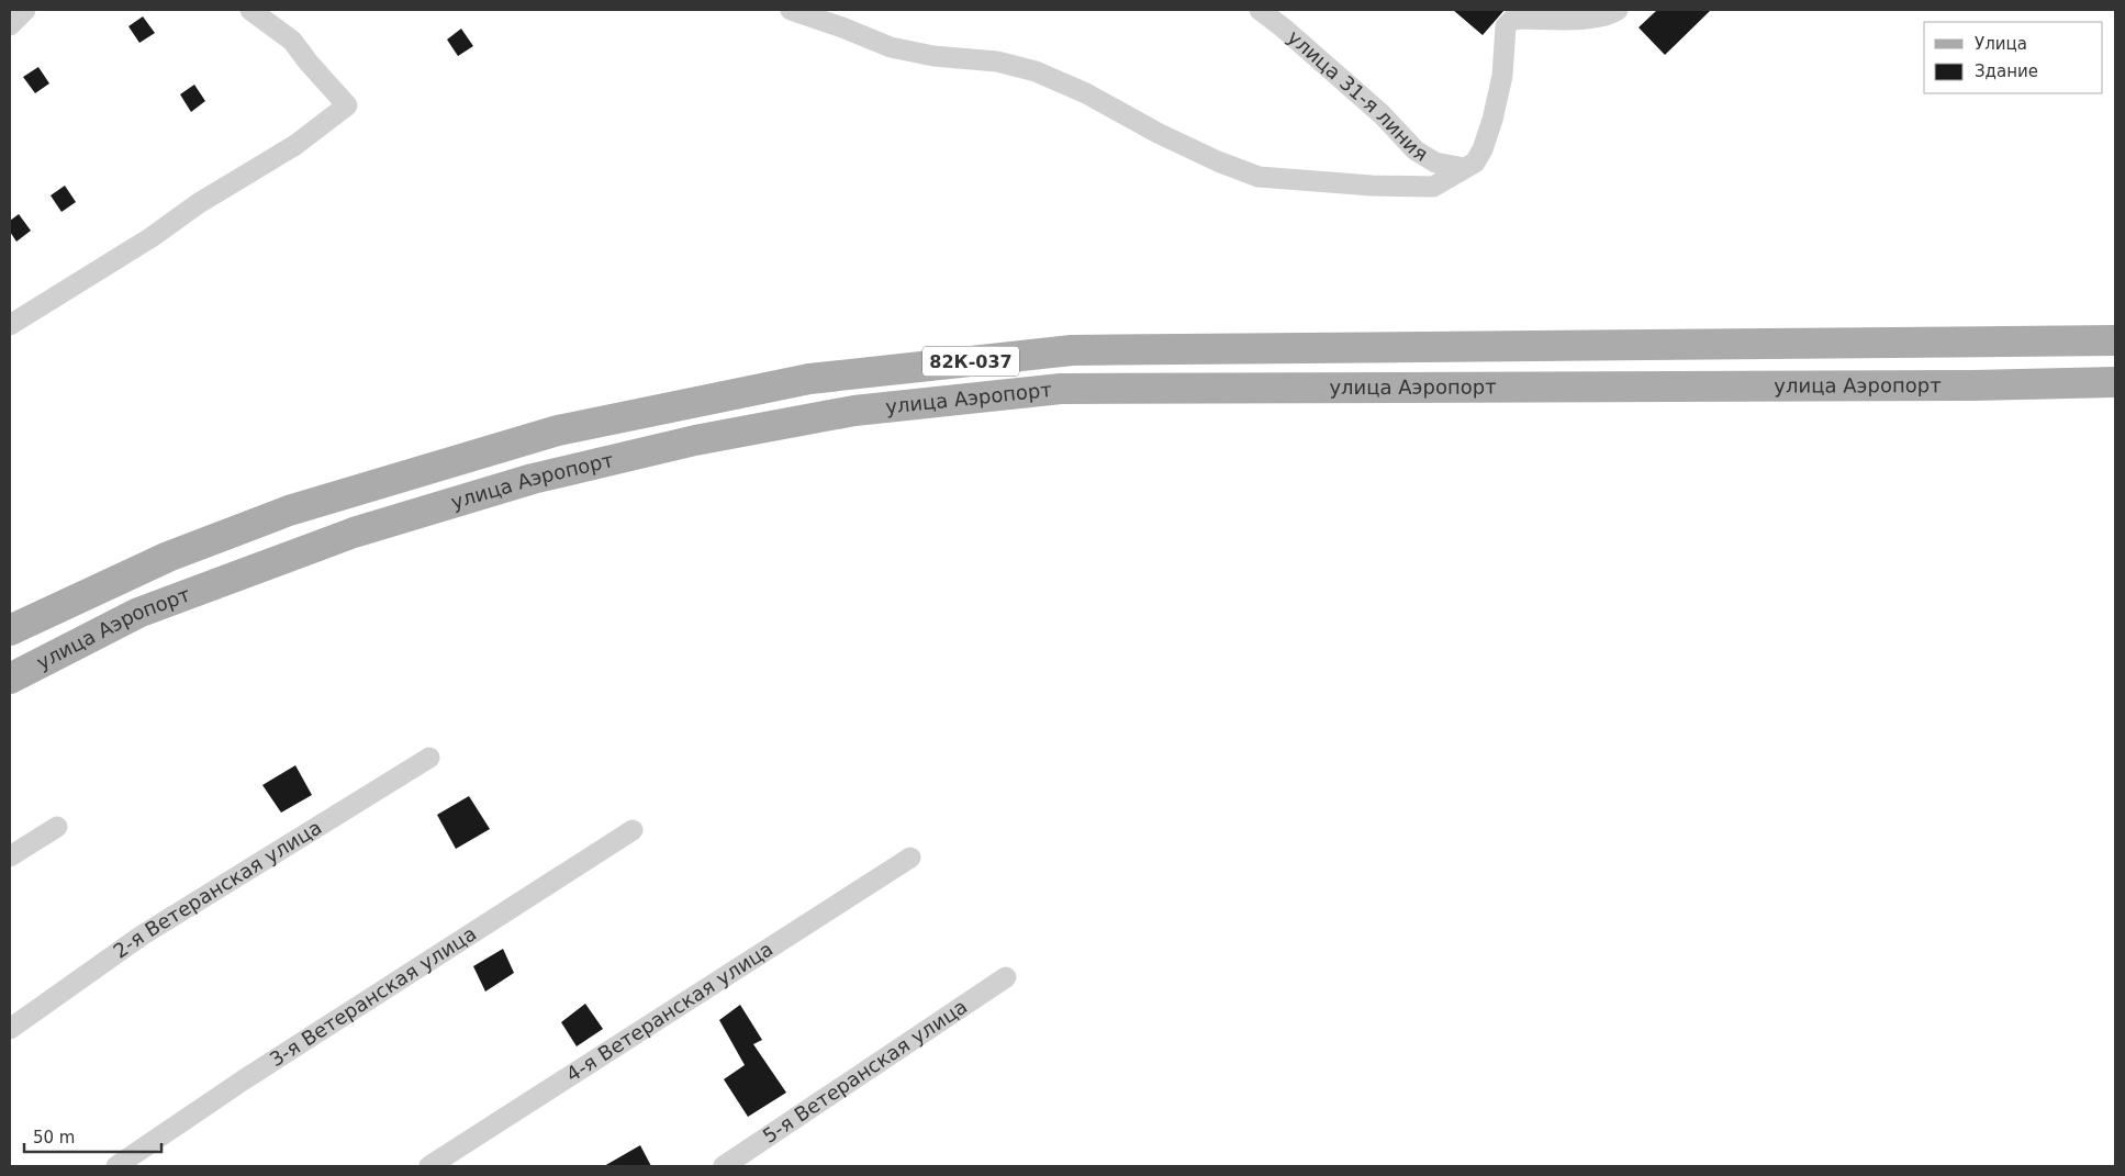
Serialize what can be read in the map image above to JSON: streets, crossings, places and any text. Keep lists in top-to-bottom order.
{
  "streets": {
    "main road": ["82К-037", "улица Аэропорт"],
    "street": [
      "улица 31-я линия",
      "2-я Ветеранская улица",
      "3-я Ветеранская улица",
      "4-я Ветеранская улица",
      "5-я Ветеранская улица"
    ]
  },
  "legend": ["Улица", "Здание"],
  "scale_bar": "50 m"
}
